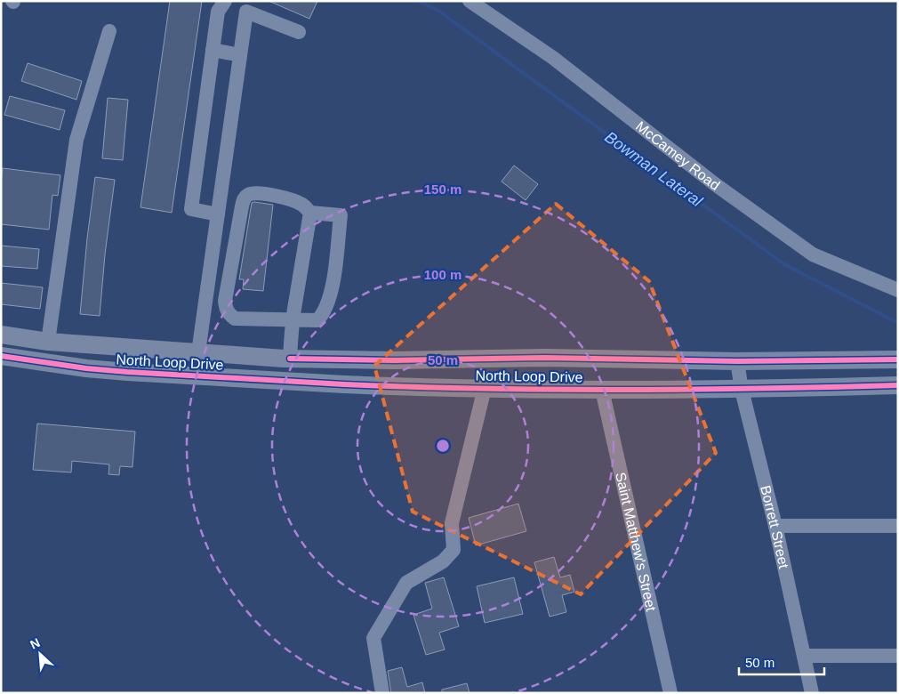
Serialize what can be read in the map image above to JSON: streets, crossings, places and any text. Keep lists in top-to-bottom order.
{
  "streets": {
    "main road": ["North Loop Drive"],
    "street": ["McCamey Road", "Borrett Street", "Saint Matthew's Street"]
  },
  "crossings": [
    ["North Loop Drive", "Borrett Street"],
    ["North Loop Drive", "Saint Matthew's Street"]
  ],
  "water": ["Bowman Lateral"],
  "scale_bar": "50 m",
  "north": "top left",
  "rings": ["150 m", "100 m", "50 m"]
}
